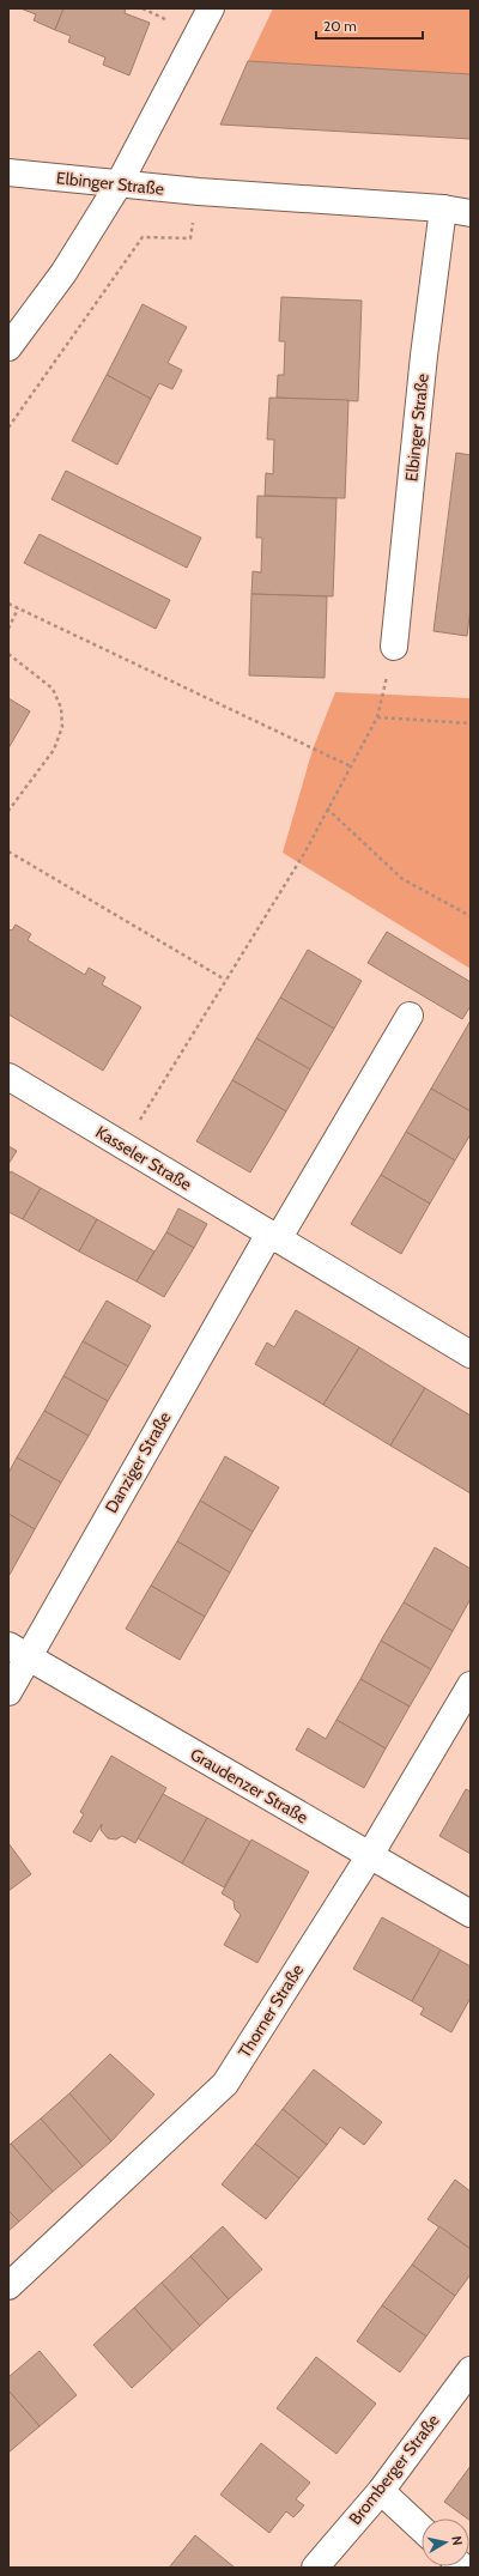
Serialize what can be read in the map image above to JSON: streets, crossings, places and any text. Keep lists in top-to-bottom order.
{
  "streets": {
    "street": [
      "Elbinger Straße",
      "Kasseler Straße",
      "Danziger Straße",
      "Graudenzer Straße",
      "Thorner Straße",
      "Bromberger Straße"
    ]
  },
  "crossings": [
    ["Kasseler Straße", "Danziger Straße"],
    ["Danziger Straße", "Graudenzer Straße"],
    ["Graudenzer Straße", "Thorner Straße"]
  ],
  "scale_bar": "20 m",
  "north": "right"
}
